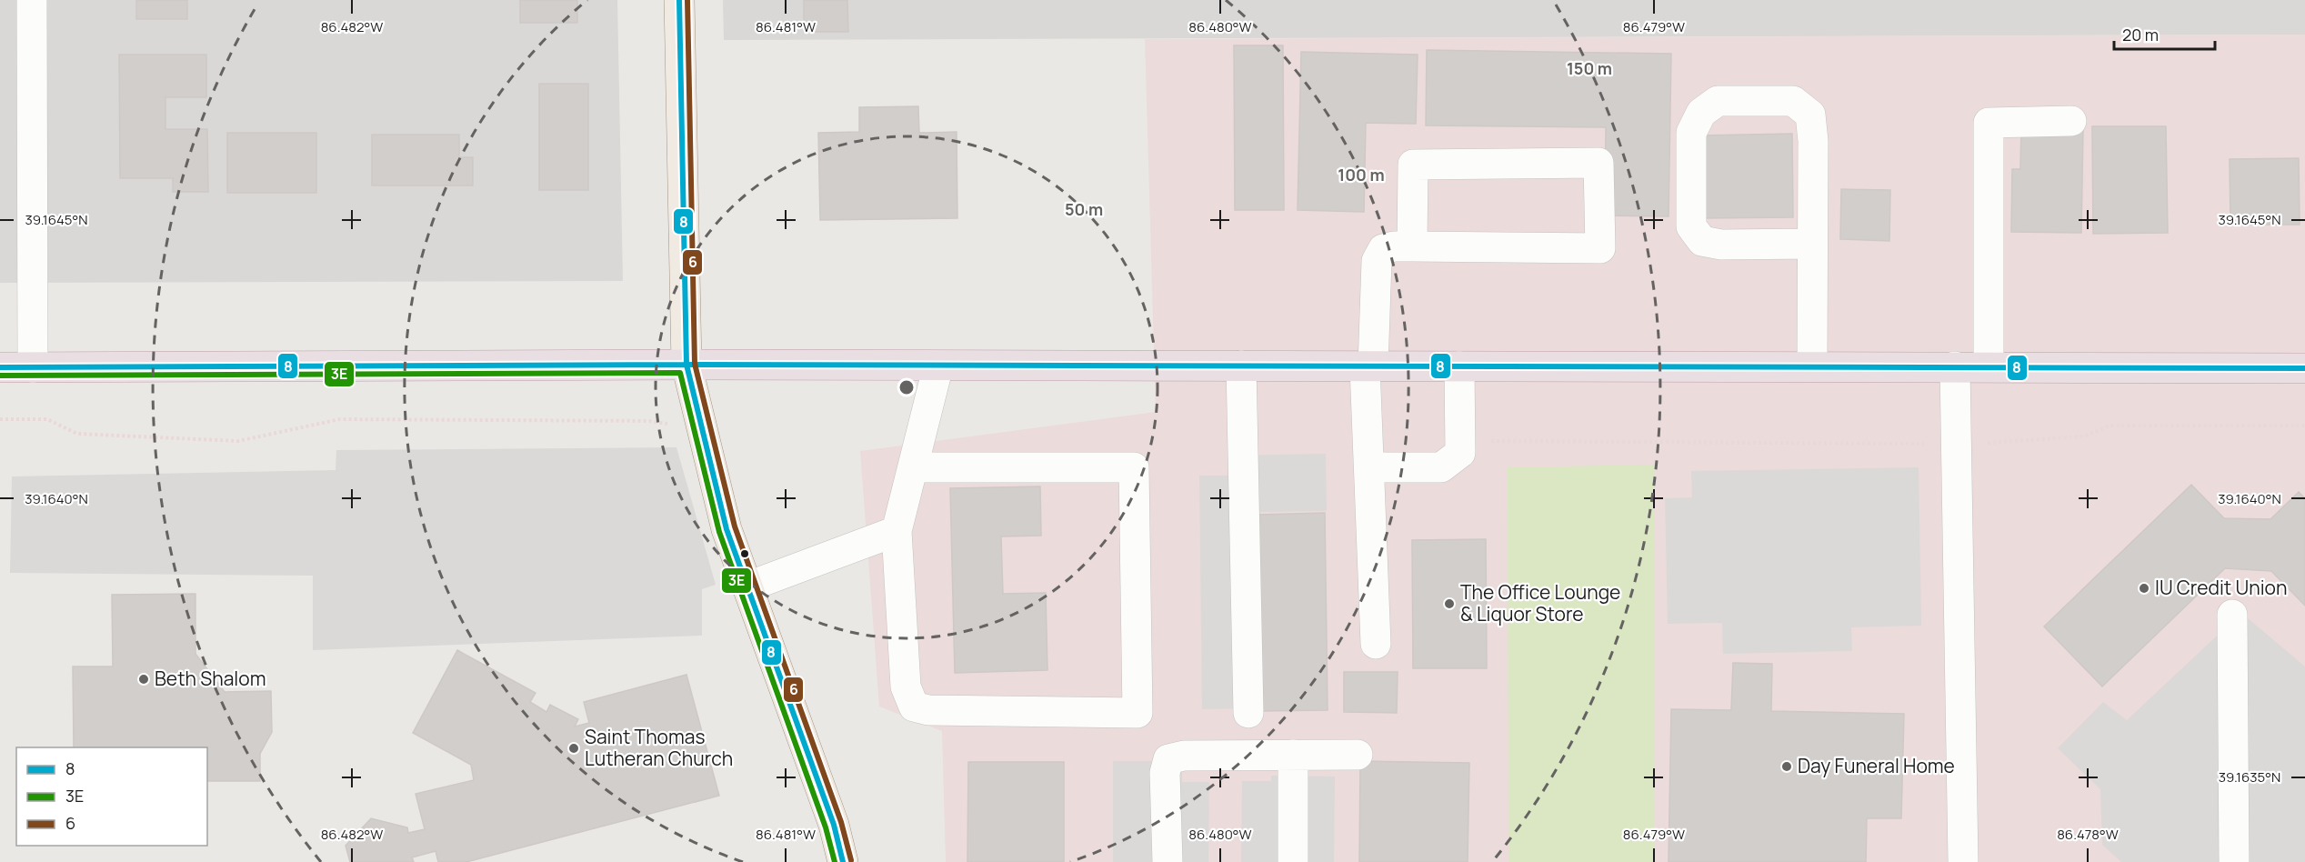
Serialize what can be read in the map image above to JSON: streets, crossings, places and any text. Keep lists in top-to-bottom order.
{
  "places": [
    "IU Credit Union",
    "The Office Lounge & Liquor Store",
    "Beth Shalom",
    "Saint Thomas Lutheran Church",
    "Day Funeral Home"
  ],
  "lines": ["transit line 8", "transit line 6", "transit line 3E"],
  "legend": ["8", "3E", "6"],
  "scale_bar": "20 m",
  "coordinates": [
    "86.482°W",
    "86.481°W",
    "86.480°W",
    "86.479°W",
    "39.1645°N",
    "39.1640°N",
    "39.1635°N",
    "86.478°W"
  ],
  "rings": ["150 m", "100 m", "50 m"]
}
